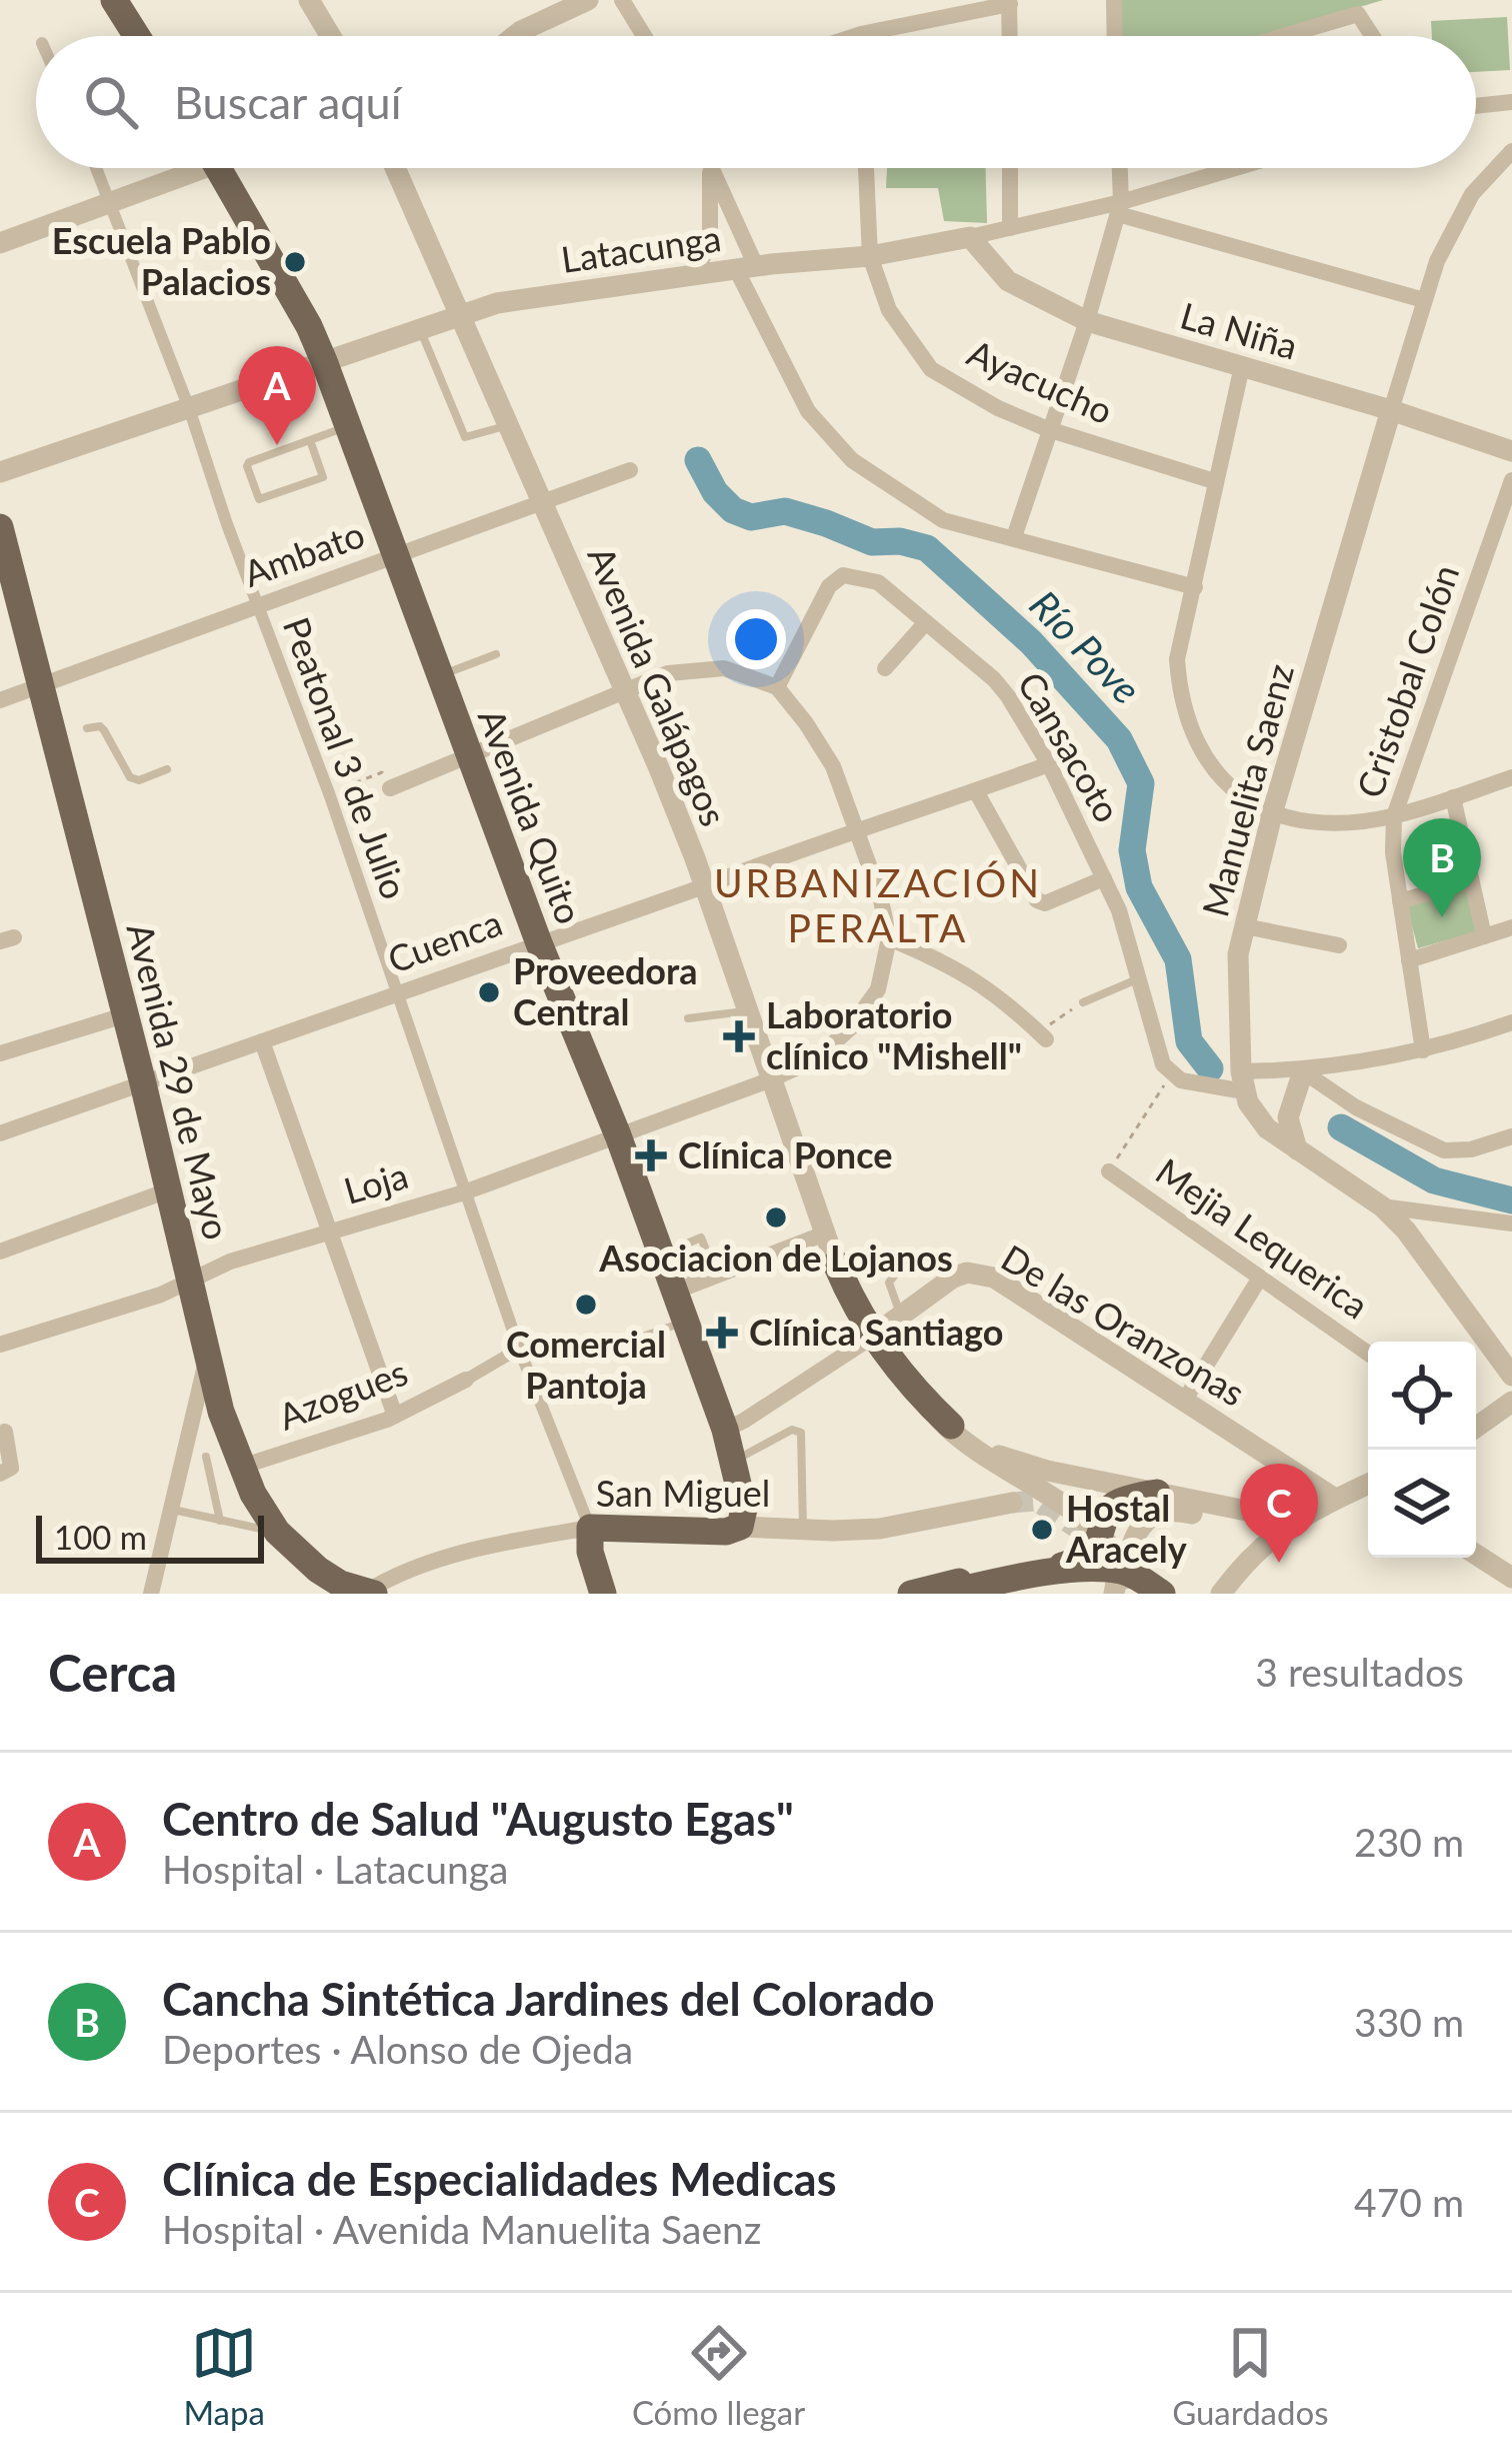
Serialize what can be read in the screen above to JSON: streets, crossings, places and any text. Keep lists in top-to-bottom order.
{
  "streets": {
    "main road": ["Avenida Quito", "Avenida 29 de Mayo", "San Miguel"],
    "street": [
      "Latacunga",
      "La Niña",
      "Ayacucho",
      "Ambato",
      "Cristobal Colón",
      "Avenida Galápagos",
      "Cansacoto",
      "Peatonal 3 de Julio",
      "Manuelita Saenz",
      "Cuenca",
      "Loja",
      "Mejia Lequerica",
      "De las Oranzonas",
      "Azogues"
    ]
  },
  "crossings": [
    ["Latacunga", "La Niña"],
    ["Latacunga", "Ayacucho"],
    ["Latacunga", "Avenida Galápagos"],
    ["Latacunga", "Peatonal 3 de Julio"],
    ["Latacunga", "Avenida Quito"],
    ["La Niña", "Manuelita Saenz"],
    ["Ambato", "Avenida Galápagos"],
    ["Ambato", "Peatonal 3 de Julio"],
    ["Ambato", "Avenida Quito"],
    ["Ambato", "Avenida 29 de Mayo"],
    ["Avenida Galápagos", "Cuenca"],
    ["Avenida Galápagos", "Loja"],
    ["Avenida Galápagos", "De las Oranzonas"],
    ["Cansacoto", "Cuenca"],
    ["Peatonal 3 de Julio", "Cuenca"],
    ["Peatonal 3 de Julio", "Loja"],
    ["Peatonal 3 de Julio", "San Miguel"],
    ["Avenida Quito", "Cuenca"],
    ["Avenida Quito", "Loja"],
    ["Avenida Quito", "De las Oranzonas"],
    ["Avenida Quito", "San Miguel"],
    ["Cuenca", "Avenida 29 de Mayo"],
    ["Avenida 29 de Mayo", "Loja"],
    ["Avenida 29 de Mayo", "Azogues"],
    ["Avenida 29 de Mayo", "San Miguel"]
  ],
  "districts": ["URBANIZACIÓN PERALTA"],
  "water": ["Río Pove"],
  "places": {
    "other": [
      "Escuela Pablo Palacios",
      "Proveedora Central",
      "Asociacion de Lojanos",
      "Comercial Pantoja",
      "Hostal Aracely"
    ],
    "health": ["Laboratorio clínico \"Mishell\"", "Clínica Ponce", "Clínica Santiago"]
  },
  "scale_bar": "100 m",
  "page": {
    "search": "Buscar aquí",
    "pins": ["A", "B", "C"],
    "scale": "100 m",
    "heading": ["Cerca", "3 resultados"],
    "list": [
      {
        "mark": "A",
        "name": "Centro de Salud \"Augusto Egas\"",
        "note": "Hospital · Latacunga",
        "value": "230 m"
      },
      {
        "mark": "B",
        "name": "Cancha Sintética Jardines del Colorado",
        "note": "Deportes · Alonso de Ojeda",
        "value": "330 m"
      },
      {
        "mark": "C",
        "name": "Clínica de Especialidades Medicas",
        "note": "Hospital · Avenida Manuelita Saenz",
        "value": "470 m"
      }
    ],
    "nav": ["Mapa", "Cómo llegar", "Guardados"]
  }
}
